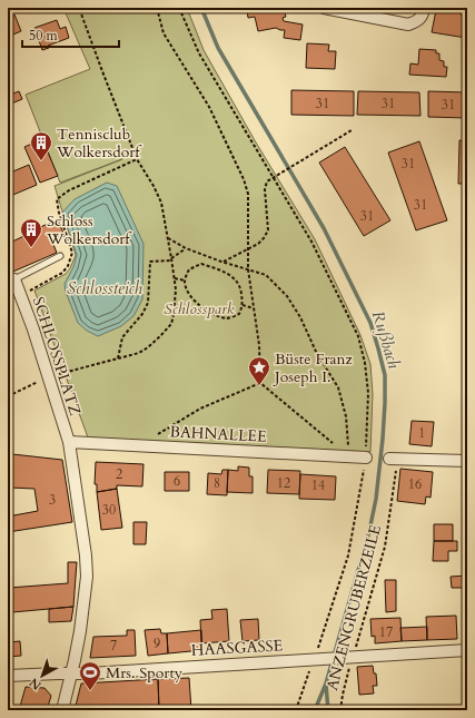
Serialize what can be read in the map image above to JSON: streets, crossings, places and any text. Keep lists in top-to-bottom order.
{
  "streets": {
    "street": ["SCHLOSSPLATZ", "BAHNALLEE", "HAASGASSE"],
    "path": ["ANZENGRUBERZEILE"]
  },
  "crossings": [
    ["SCHLOSSPLATZ", "BAHNALLEE"],
    ["SCHLOSSPLATZ", "HAASGASSE"],
    ["ANZENGRUBERZEILE", "HAASGASSE"]
  ],
  "water": ["Schlossteich", "Rußbach"],
  "parks": ["Schlosspark"],
  "places": {
    "building": ["Tennisclub Wolkersdorf", "Schloss Wolkersdorf"],
    "place": ["Büste Franz Joseph I."],
    "sports": ["Mrs. Sporty"]
  },
  "house_numbers": [
    "31",
    "31",
    "31",
    "31",
    "31",
    "31",
    "1",
    "2",
    "6",
    "8",
    "12",
    "16",
    "14",
    "3",
    "30",
    "17",
    "9",
    "7"
  ],
  "scale_bar": "50 m",
  "north": "bottom left"
}
